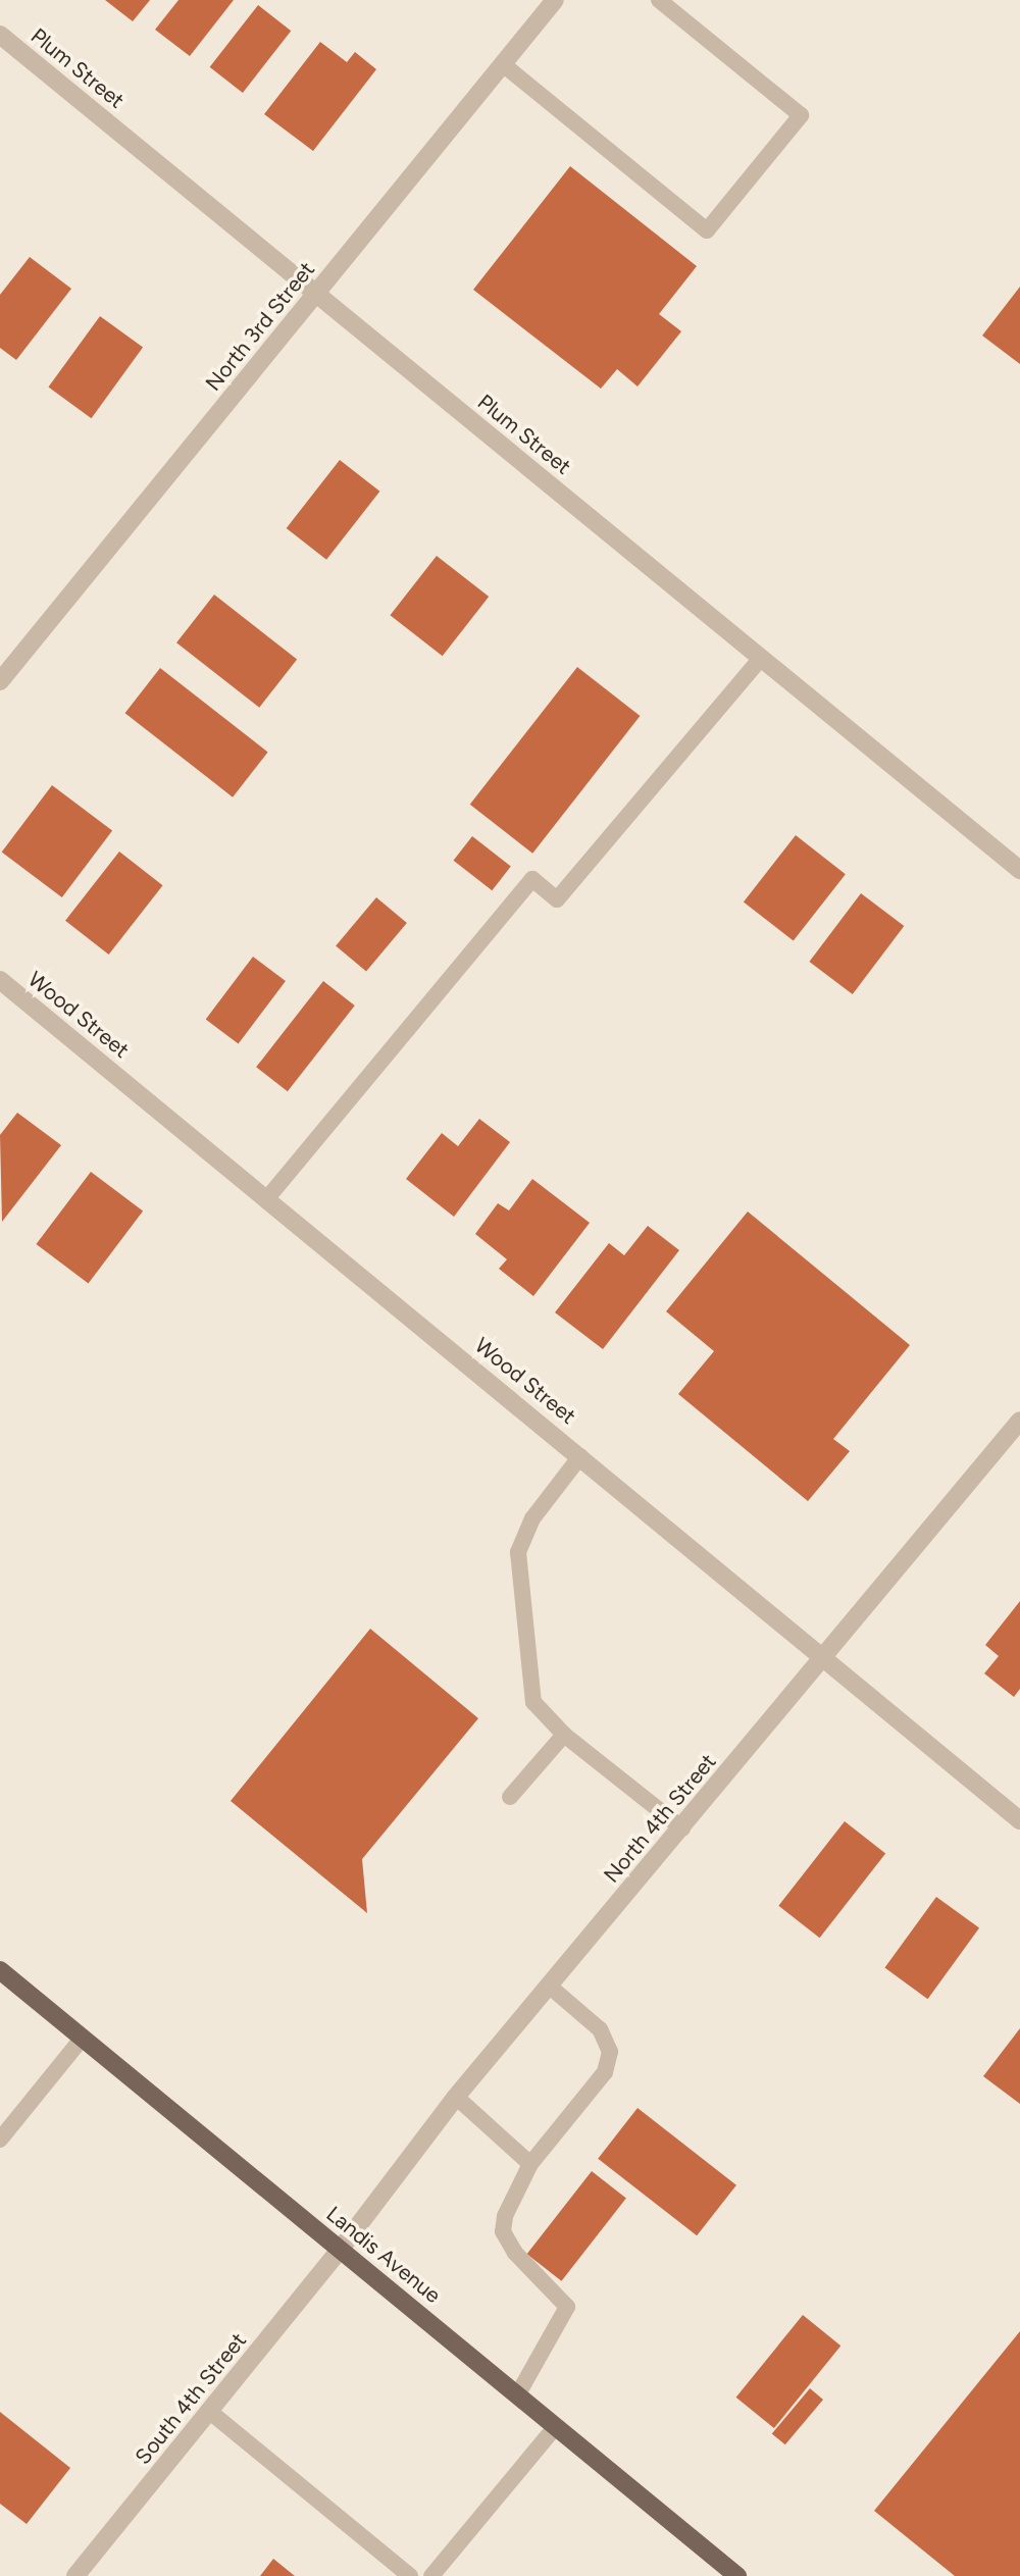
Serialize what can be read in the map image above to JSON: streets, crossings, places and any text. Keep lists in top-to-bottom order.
{
  "streets": {
    "main road": ["Landis Avenue"],
    "street": [
      "Plum Street",
      "North 3rd Street",
      "Wood Street",
      "North 4th Street",
      "South 4th Street"
    ]
  },
  "crossings": [
    ["Plum Street", "North 3rd Street"],
    ["Wood Street", "North 4th Street"],
    ["North 4th Street", "Landis Avenue"],
    ["North 4th Street", "South 4th Street"],
    ["Landis Avenue", "South 4th Street"]
  ]
}
